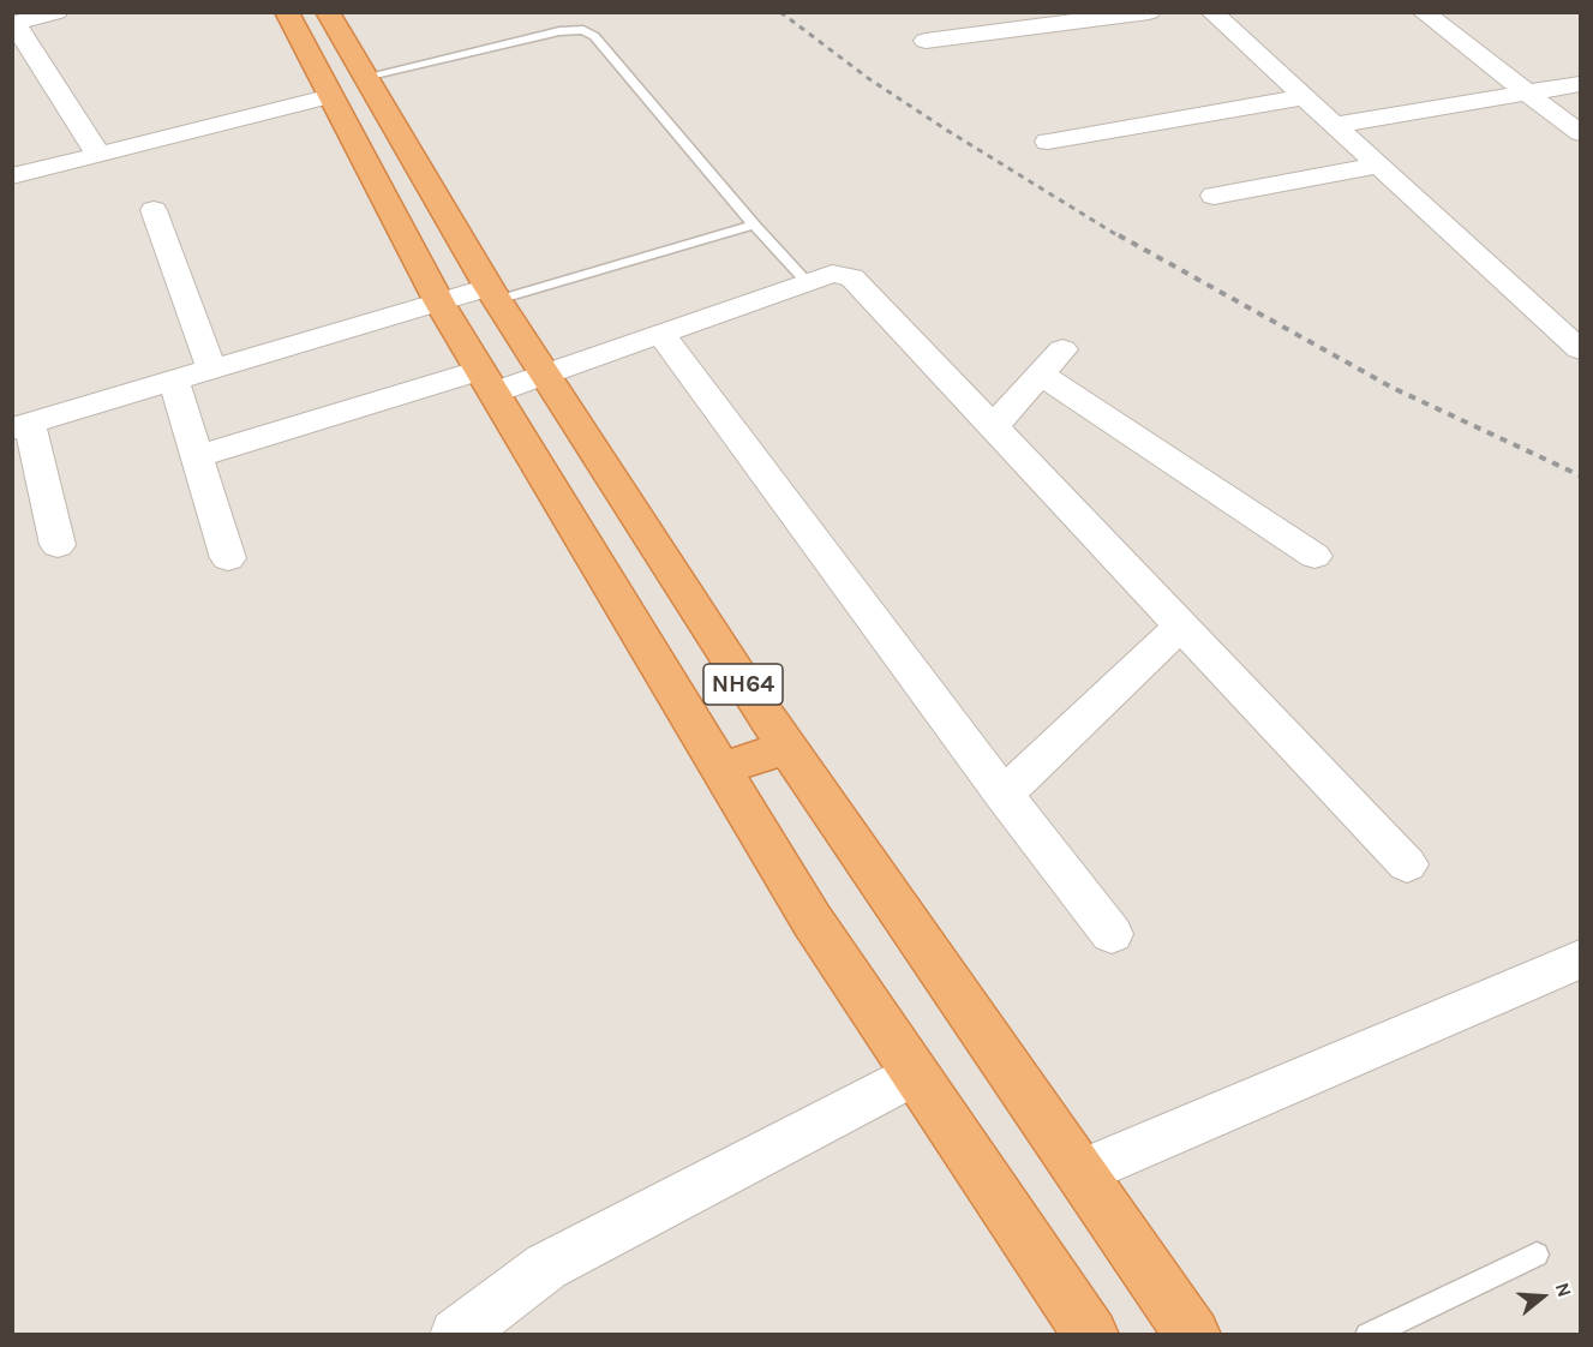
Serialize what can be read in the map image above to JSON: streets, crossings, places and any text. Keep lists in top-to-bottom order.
{
  "streets": {
    "highway": ["NH64"]
  },
  "north": "right"
}
